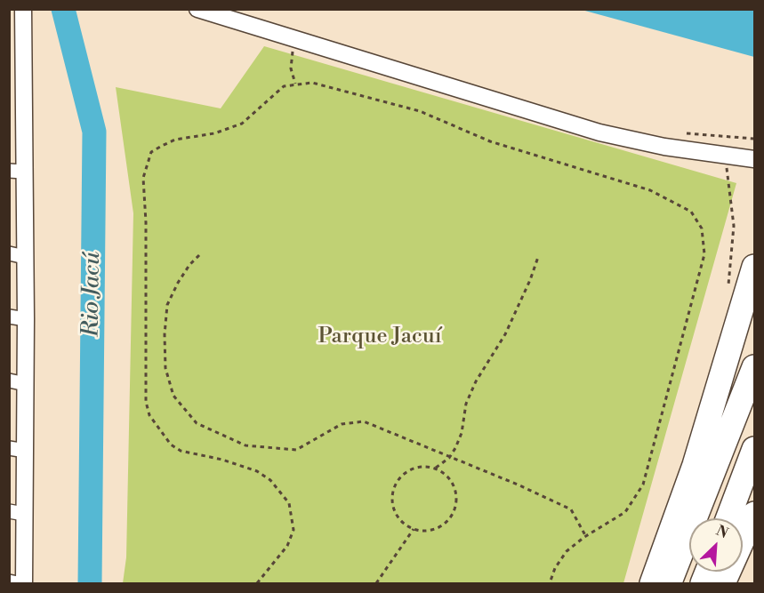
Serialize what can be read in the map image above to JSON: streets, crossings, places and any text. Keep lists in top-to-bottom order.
{
  "water": ["Rio Jacú"],
  "parks": ["Parque Jacuí"],
  "north": "top right"
}
